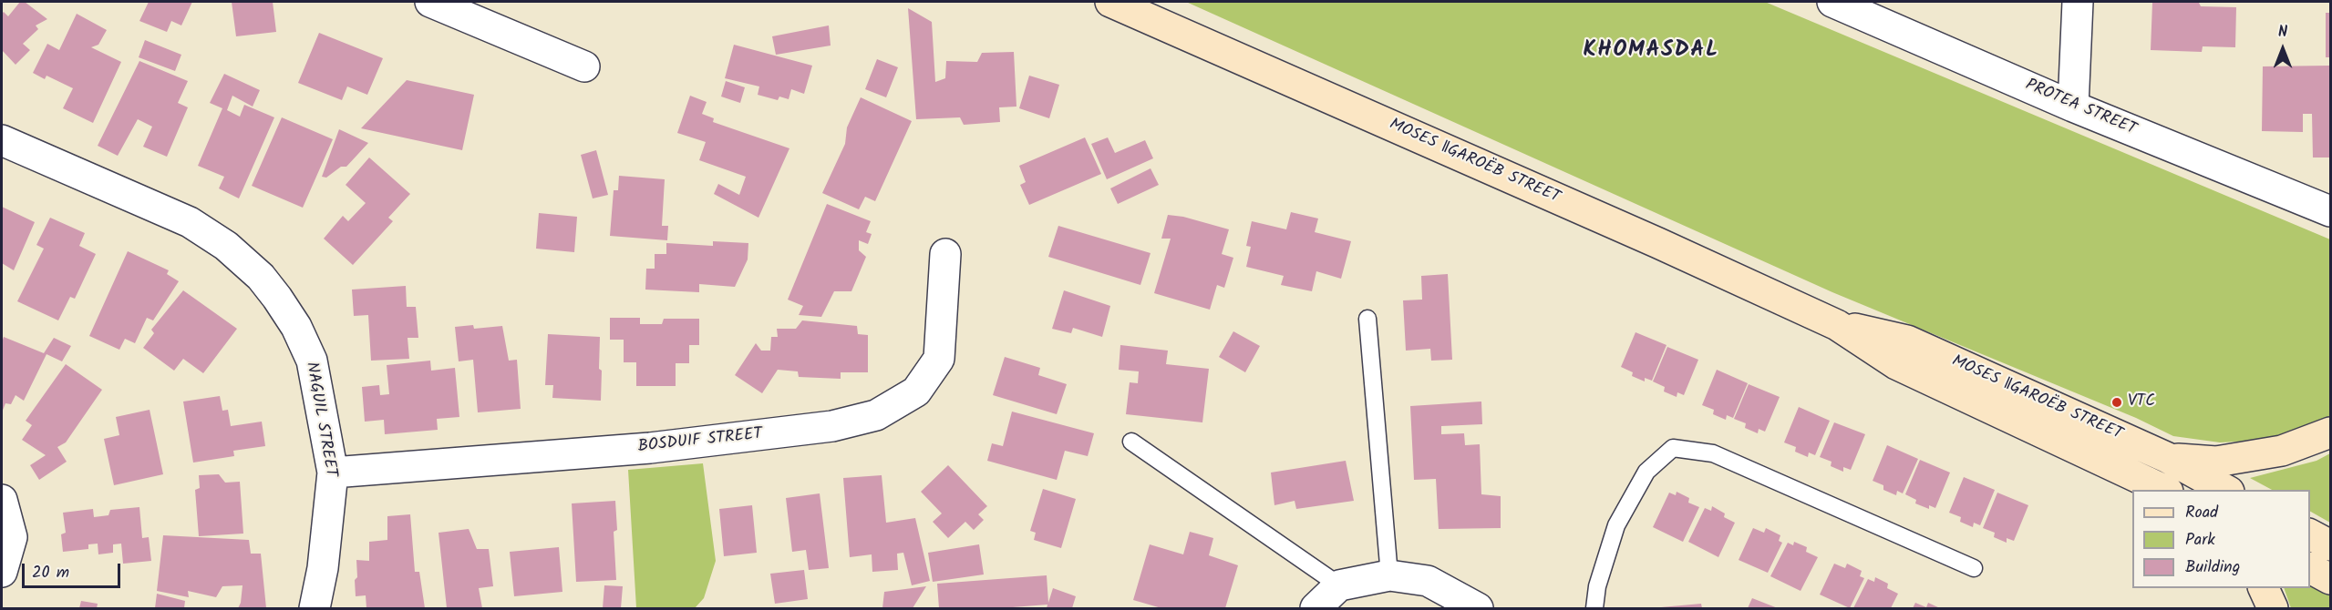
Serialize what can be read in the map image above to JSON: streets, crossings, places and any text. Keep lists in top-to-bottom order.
{
  "streets": {
    "main road": ["MOSES ǁGAROËB STREET"],
    "street": ["PROTEA STREET", "NAGUIL STREET", "BOSDUIF STREET"]
  },
  "crossings": [
    ["NAGUIL STREET", "BOSDUIF STREET"]
  ],
  "districts": ["KHOMASDAL"],
  "places": ["VTC"],
  "legend": ["Road", "Park", "Building"],
  "scale_bar": "20 m",
  "north": "top"
}
